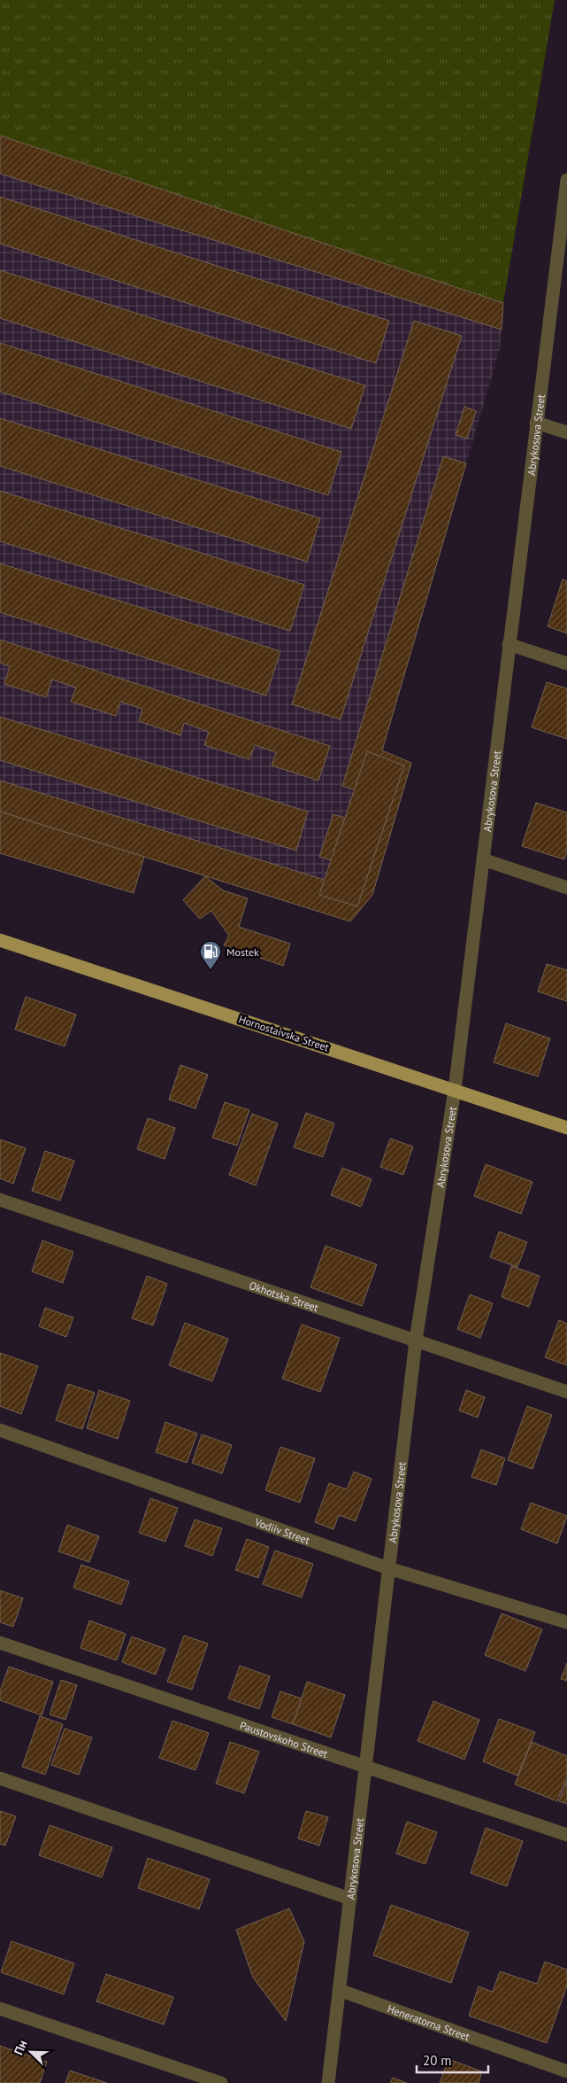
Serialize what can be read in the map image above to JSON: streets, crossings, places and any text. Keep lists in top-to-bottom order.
{
  "streets": {
    "main road": ["Hornostaivska Street"],
    "street": [
      "Abrykosova Street",
      "Okhotska Street",
      "Vodiiv Street",
      "Paustovskoho Street",
      "Heneratorna Street"
    ]
  },
  "crossings": [
    ["Abrykosova Street", "Hornostaivska Street"],
    ["Abrykosova Street", "Okhotska Street"],
    ["Abrykosova Street", "Vodiiv Street"],
    ["Abrykosova Street", "Paustovskoho Street"],
    ["Abrykosova Street", "Heneratorna Street"]
  ],
  "places": {
    "fuel station": ["Mostek"]
  },
  "scale_bar": "20 m",
  "north": "top left"
}
